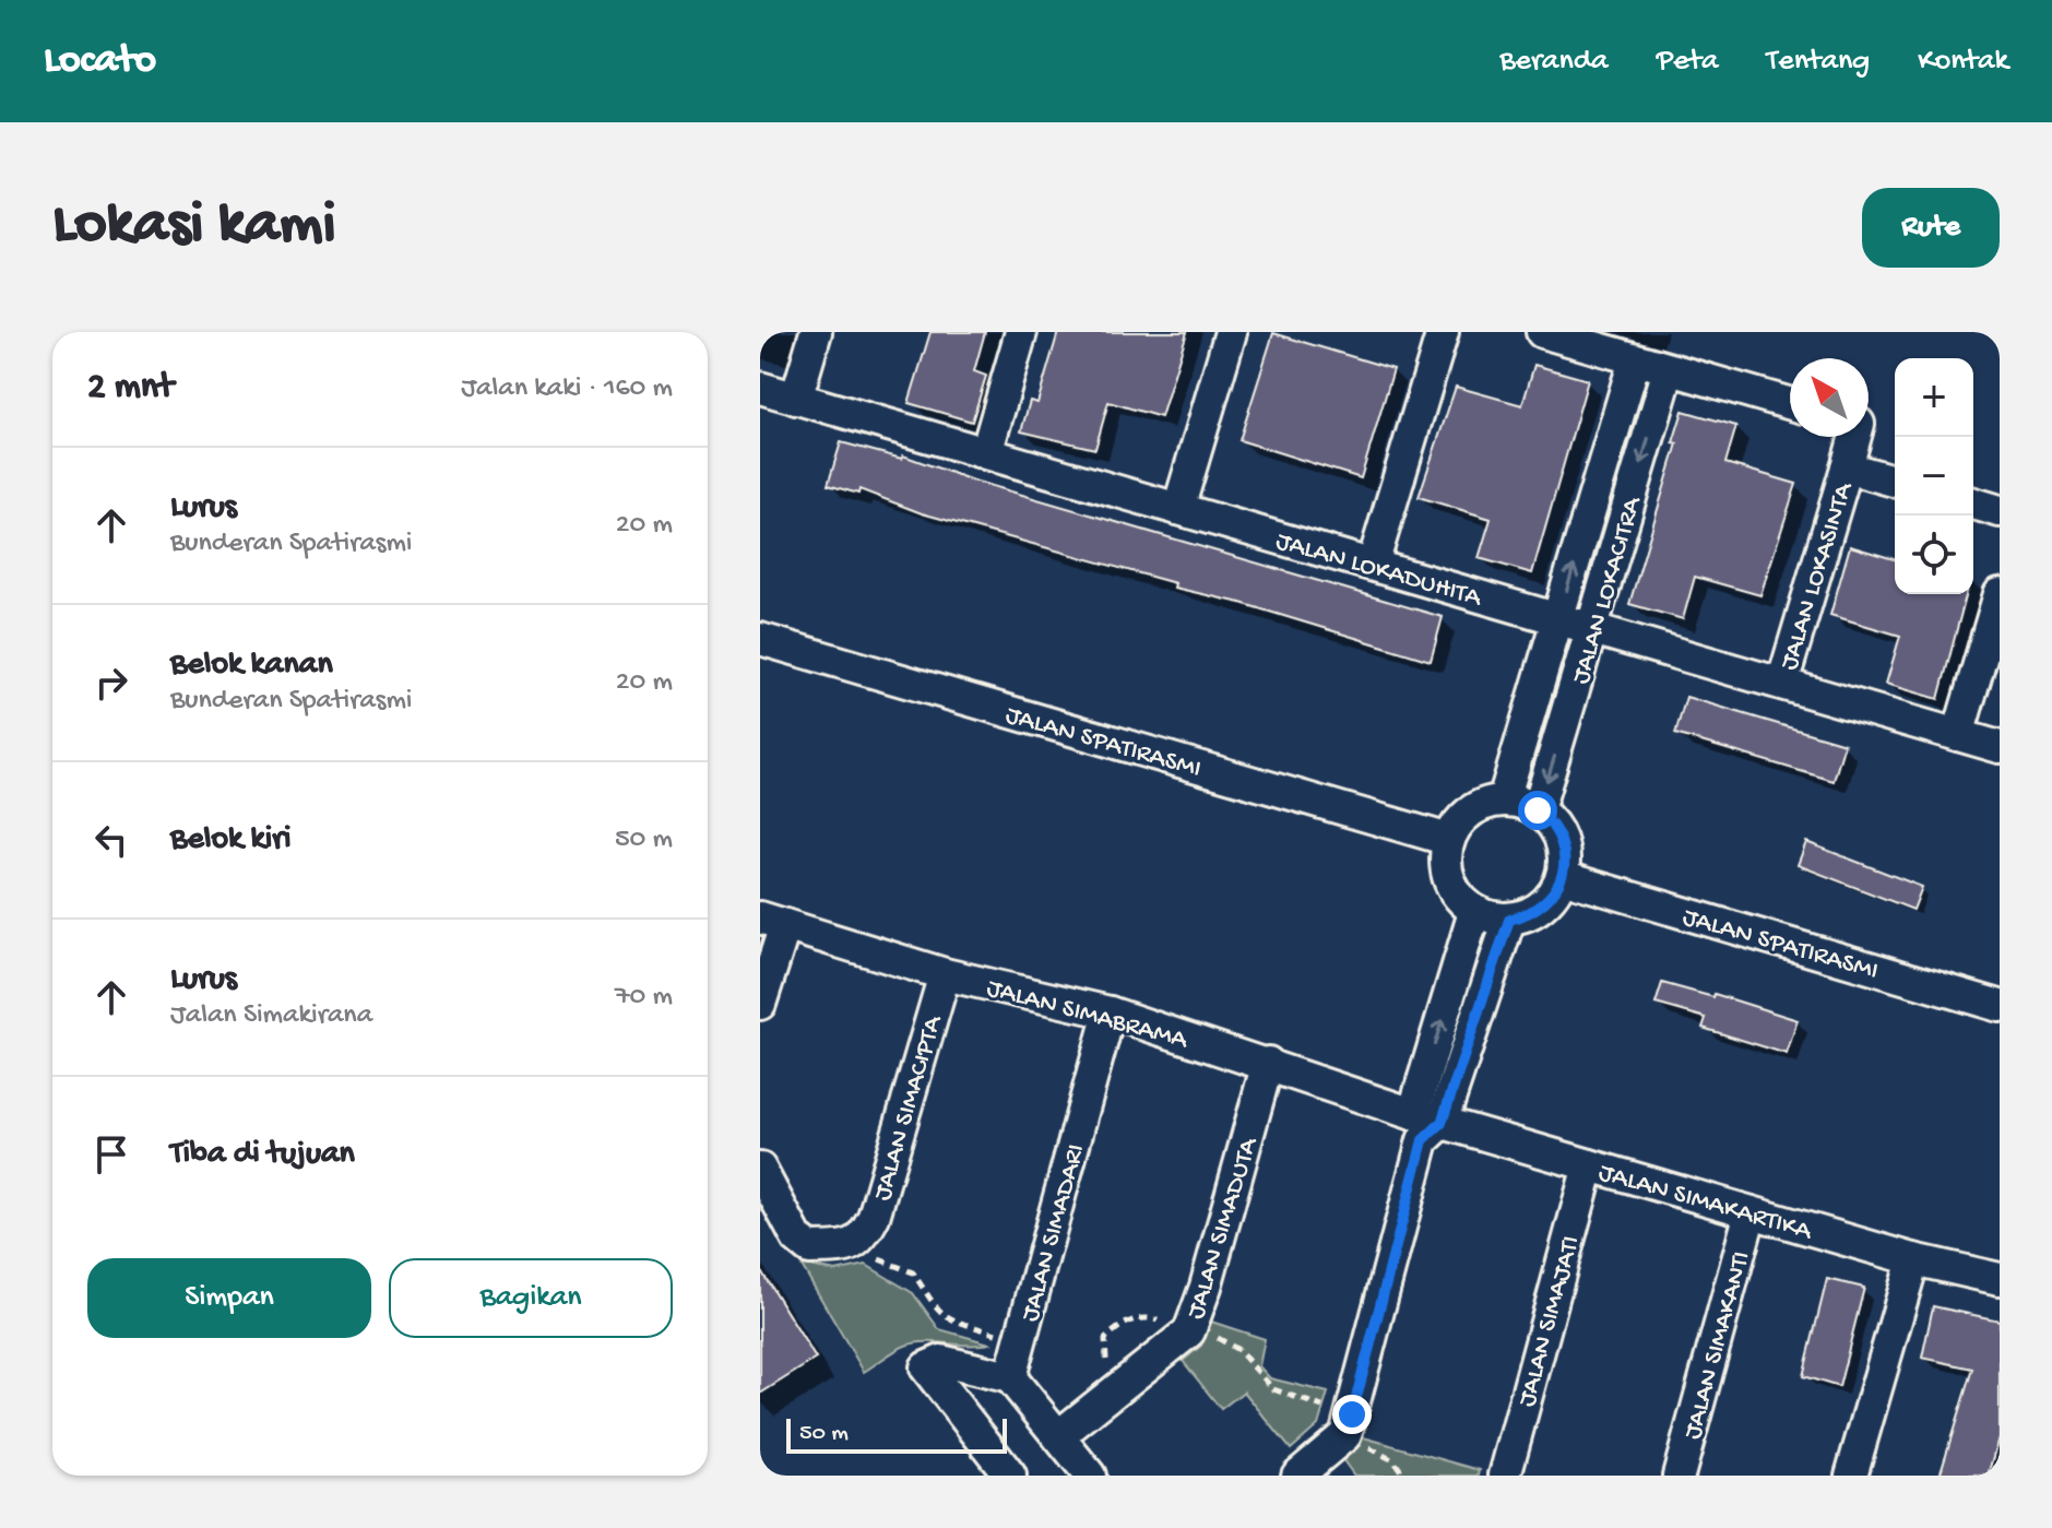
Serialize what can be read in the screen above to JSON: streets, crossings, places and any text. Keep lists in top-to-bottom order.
{
  "streets": {
    "street": [
      "JALAN LOKADUHITA",
      "JALAN LOKASINTA",
      "JALAN LOKACITRA",
      "JALAN SPATIRASMI",
      "JALAN SIMABRAMA",
      "JALAN SIMACIPTA",
      "JALAN SIMAKARTIKA",
      "JALAN SIMADUTA",
      "JALAN SIMADARI",
      "JALAN SIMAJATI",
      "JALAN SIMAKANTI"
    ]
  },
  "crossings": [
    ["JALAN LOKADUHITA", "JALAN LOKASINTA"],
    ["JALAN LOKADUHITA", "JALAN LOKACITRA"],
    ["JALAN LOKACITRA", "JALAN SPATIRASMI"],
    ["JALAN SIMABRAMA", "JALAN SIMACIPTA"],
    ["JALAN SIMABRAMA", "JALAN SIMAKARTIKA"],
    ["JALAN SIMABRAMA", "JALAN SIMADUTA"],
    ["JALAN SIMABRAMA", "JALAN SIMADARI"],
    ["JALAN SIMAKARTIKA", "JALAN SIMAJATI"],
    ["JALAN SIMAKARTIKA", "JALAN SIMAKANTI"]
  ],
  "scale_bar": "50 m",
  "north": "top left",
  "page": {
    "header": "Locato",
    "nav": [
      "Beranda",
      "Peta",
      "Tentang",
      "Kontak"
    ],
    "buttons": [
      "Rute",
      ["Simpan", "Bagikan"]
    ],
    "title": "Lokasi kami",
    "heading": ["2 mnt", "Jalan kaki · 160 m"],
    "map_buttons": ["+", "−"],
    "list": [
      ["Lurus", "Bunderan Spatirasmi", "20 m"],
      ["Belok kanan", "Bunderan Spatirasmi", "20 m"],
      ["Belok kiri", "50 m"],
      ["Lurus", "Jalan Simakirana", "70 m"],
      "Tiba di tujuan"
    ],
    "scale": "50 m"
  }
}
